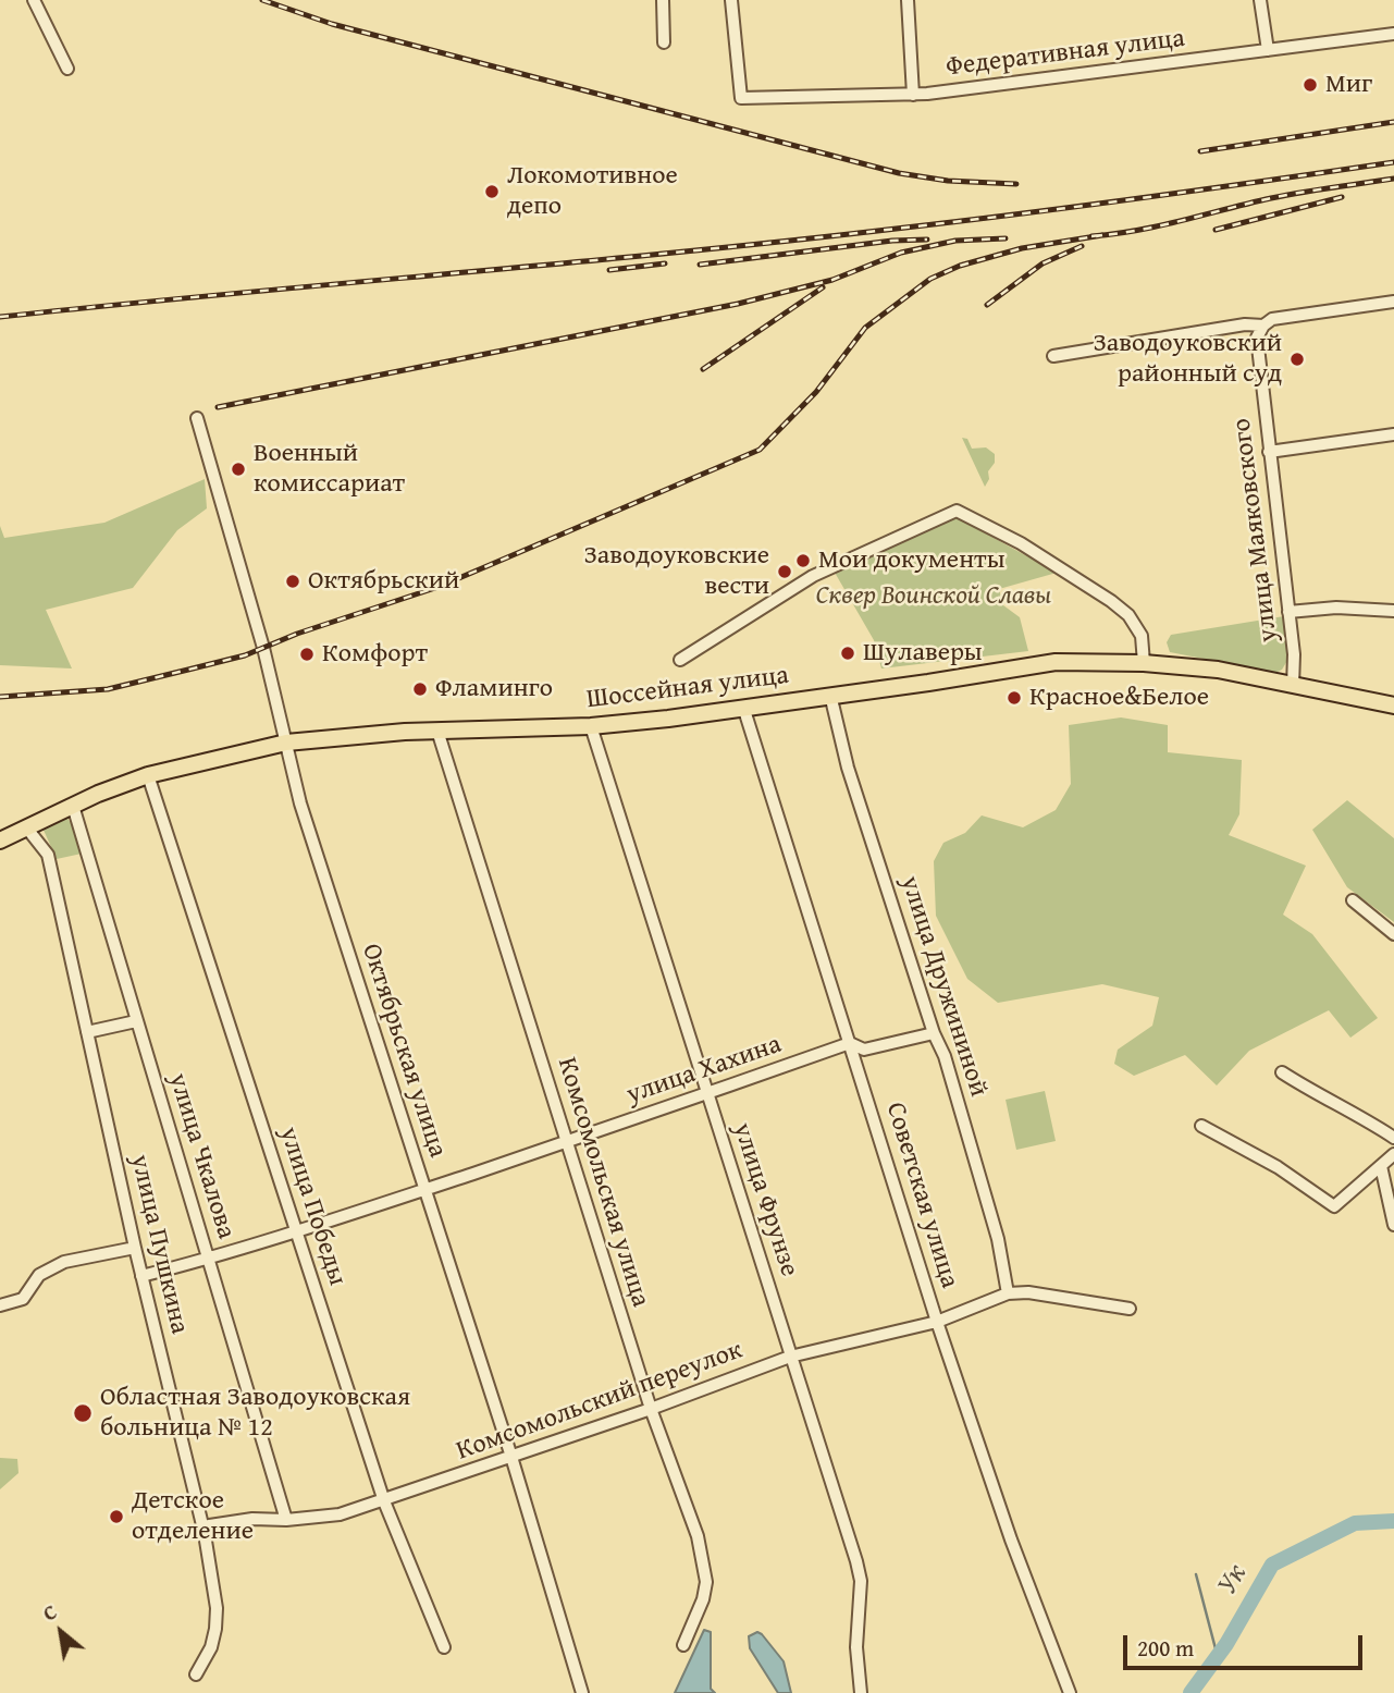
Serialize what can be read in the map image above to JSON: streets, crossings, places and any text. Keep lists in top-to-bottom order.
{
  "streets": {
    "main road": ["Шоссейная улица"],
    "street": [
      "Федеративная улица",
      "улица Маяковского",
      "улица Дружининой",
      "Октябрьская улица",
      "улица Хахина",
      "улица Чкалова",
      "Комсомольская улица",
      "Советская улица",
      "улица Фрунзе",
      "улица Победы",
      "улица Пушкина",
      "Комсомольский переулок"
    ]
  },
  "crossings": [
    ["улица Маяковского", "Шоссейная улица"],
    ["Шоссейная улица", "улица Дружининой"],
    ["Шоссейная улица", "Октябрьская улица"],
    ["Шоссейная улица", "улица Чкалова"],
    ["Шоссейная улица", "Комсомольская улица"],
    ["Шоссейная улица", "Советская улица"],
    ["Шоссейная улица", "улица Фрунзе"],
    ["Шоссейная улица", "улица Победы"],
    ["Шоссейная улица", "улица Пушкина"],
    ["улица Дружининой", "улица Хахина"],
    ["улица Дружининой", "Комсомольский переулок"],
    ["Октябрьская улица", "улица Хахина"],
    ["Октябрьская улица", "Комсомольский переулок"],
    ["улица Хахина", "улица Чкалова"],
    ["улица Хахина", "Комсомольская улица"],
    ["улица Хахина", "Советская улица"],
    ["улица Хахина", "улица Фрунзе"],
    ["улица Хахина", "улица Победы"],
    ["улица Хахина", "улица Пушкина"],
    ["улица Чкалова", "Комсомольский переулок"],
    ["Комсомольская улица", "Комсомольский переулок"],
    ["Советская улица", "Комсомольский переулок"],
    ["улица Фрунзе", "Комсомольский переулок"],
    ["улица Победы", "Комсомольский переулок"],
    ["улица Пушкина", "Комсомольский переулок"]
  ],
  "water": ["Ук"],
  "parks": ["Сквер Воинской Славы"],
  "places": [
    "Миг",
    "Локомотивное депо",
    "Заводоуковский районный суд",
    "Военный комиссариат",
    "Мои документы",
    "Заводоуковские вести",
    "Октябрьский",
    "Шулаверы",
    "Комфорт",
    "Фламинго",
    "Красное&Белое",
    "Областная Заводоуковская больница № 12",
    "Детское отделение"
  ],
  "scale_bar": "200 m",
  "north": "top left"
}
